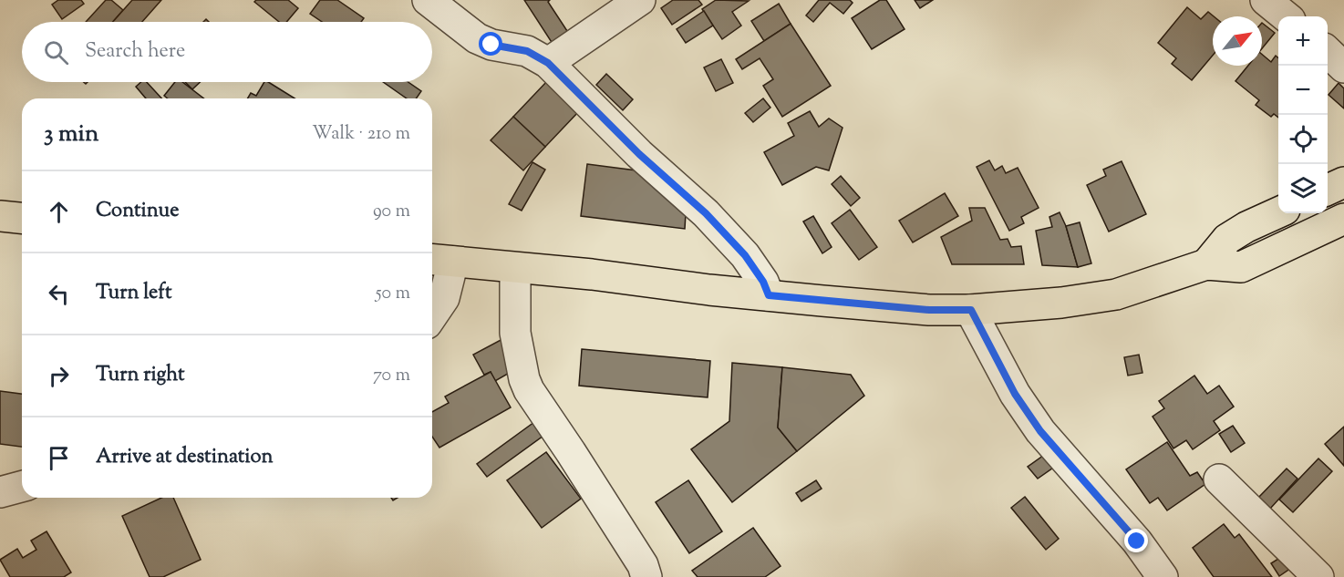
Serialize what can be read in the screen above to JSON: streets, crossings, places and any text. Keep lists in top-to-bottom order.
{
  "north": "top right",
  "page": {
    "map_buttons": ["+", "−"],
    "search": "Search here",
    "heading": ["3 min", "Walk · 210 m"],
    "list": [
      ["Continue", "90 m"],
      ["Turn left", "50 m"],
      ["Turn right", "70 m"],
      "Arrive at destination"
    ]
  }
}
